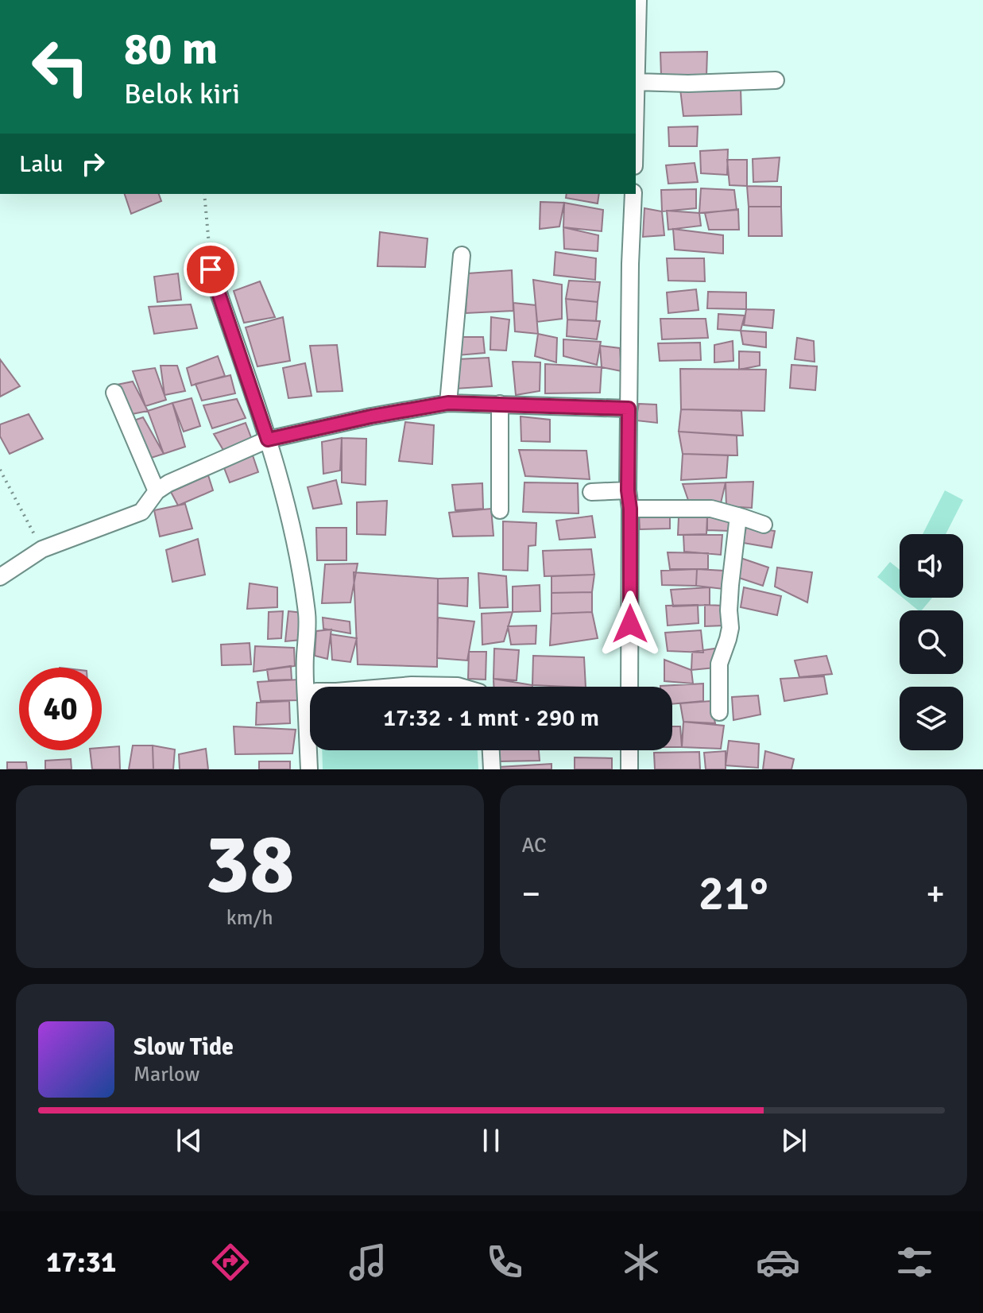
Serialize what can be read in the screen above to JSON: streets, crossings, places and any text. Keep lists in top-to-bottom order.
{
  "page": {
    "turn": ["80 m", "Belok kiri"],
    "then": "Lalu",
    "limit": "40",
    "trip": "17:32 · 1 mnt · 290 m",
    "tile": [
      ["38", "km/h"],
      "AC"
    ],
    "heat": ["−", "21°", "+"],
    "song": ["Slow Tide", "Marlow"],
    "tabs": "17:31"
  }
}
